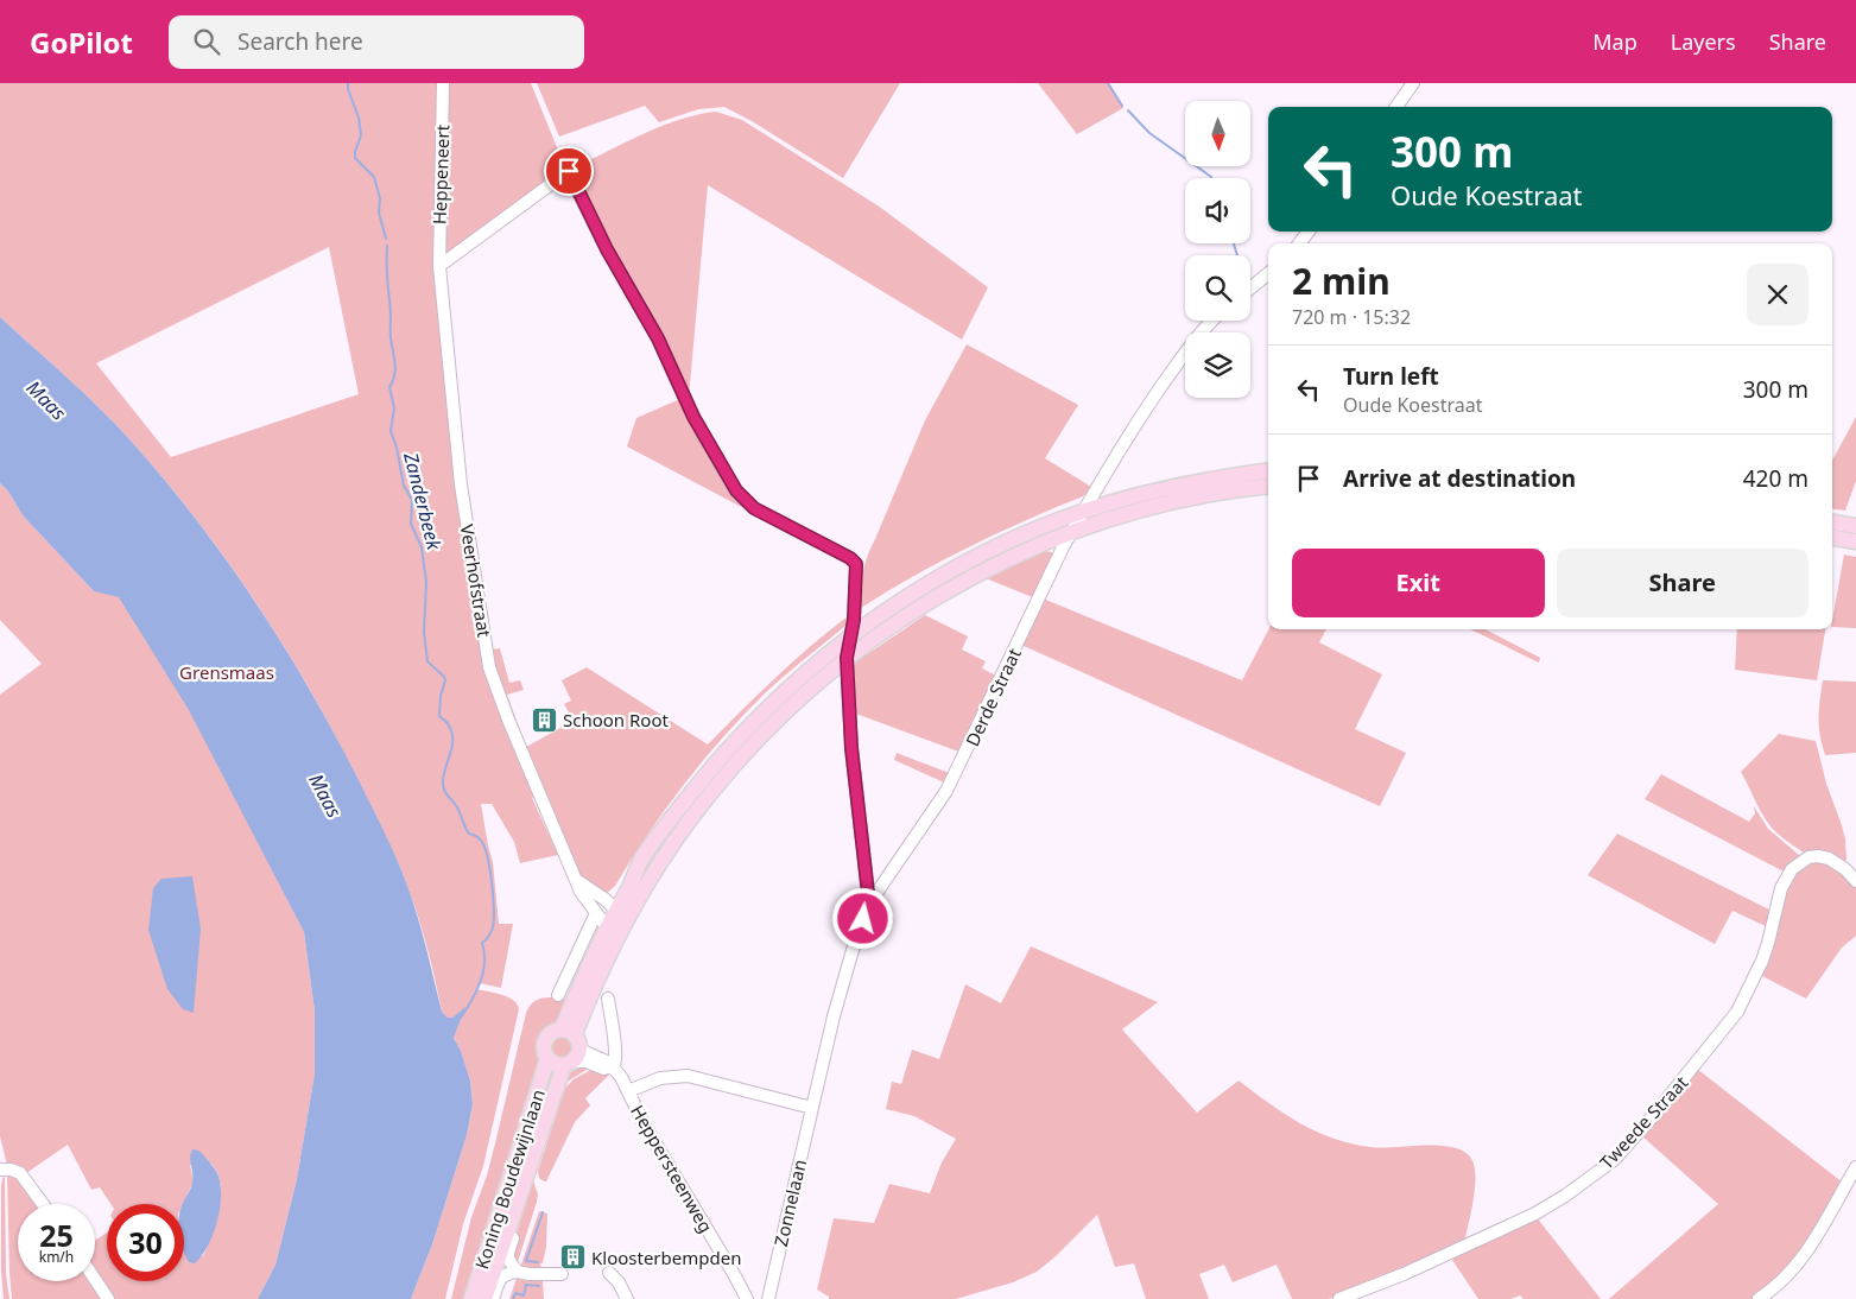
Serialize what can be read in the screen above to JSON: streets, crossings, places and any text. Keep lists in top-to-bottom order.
{
  "streets": {
    "main road": ["Koning Boudewijnlaan"],
    "street": [
      "Heppeneert",
      "Veerhofstraat",
      "Derde Straat",
      "Tweede Straat",
      "Heppersteenweg",
      "Zonnelaan"
    ]
  },
  "crossings": [
    ["Heppeneert", "Veerhofstraat"],
    ["Derde Straat", "Zonnelaan"]
  ],
  "water": ["Maas", "Zanderbeek"],
  "parks": ["Grensmaas"],
  "places": {
    "building": ["Schoon Root", "Kloosterbempden"]
  },
  "north": "bottom",
  "page": {
    "header": "GoPilot",
    "search": "Search here",
    "nav": ["Map", "Layers", "Share"],
    "turn": ["300 m", "Oude Koestraat"],
    "heading": ["2 min", "720 m · 15:32"],
    "list": [
      {
        "name": "Turn left",
        "note": "Oude Koestraat",
        "value": "300 m"
      },
      {
        "name": "Arrive at destination",
        "value": "420 m"
      }
    ],
    "buttons": ["Exit", "Share"],
    "speed": "25 km/h",
    "limit": "30"
  }
}
